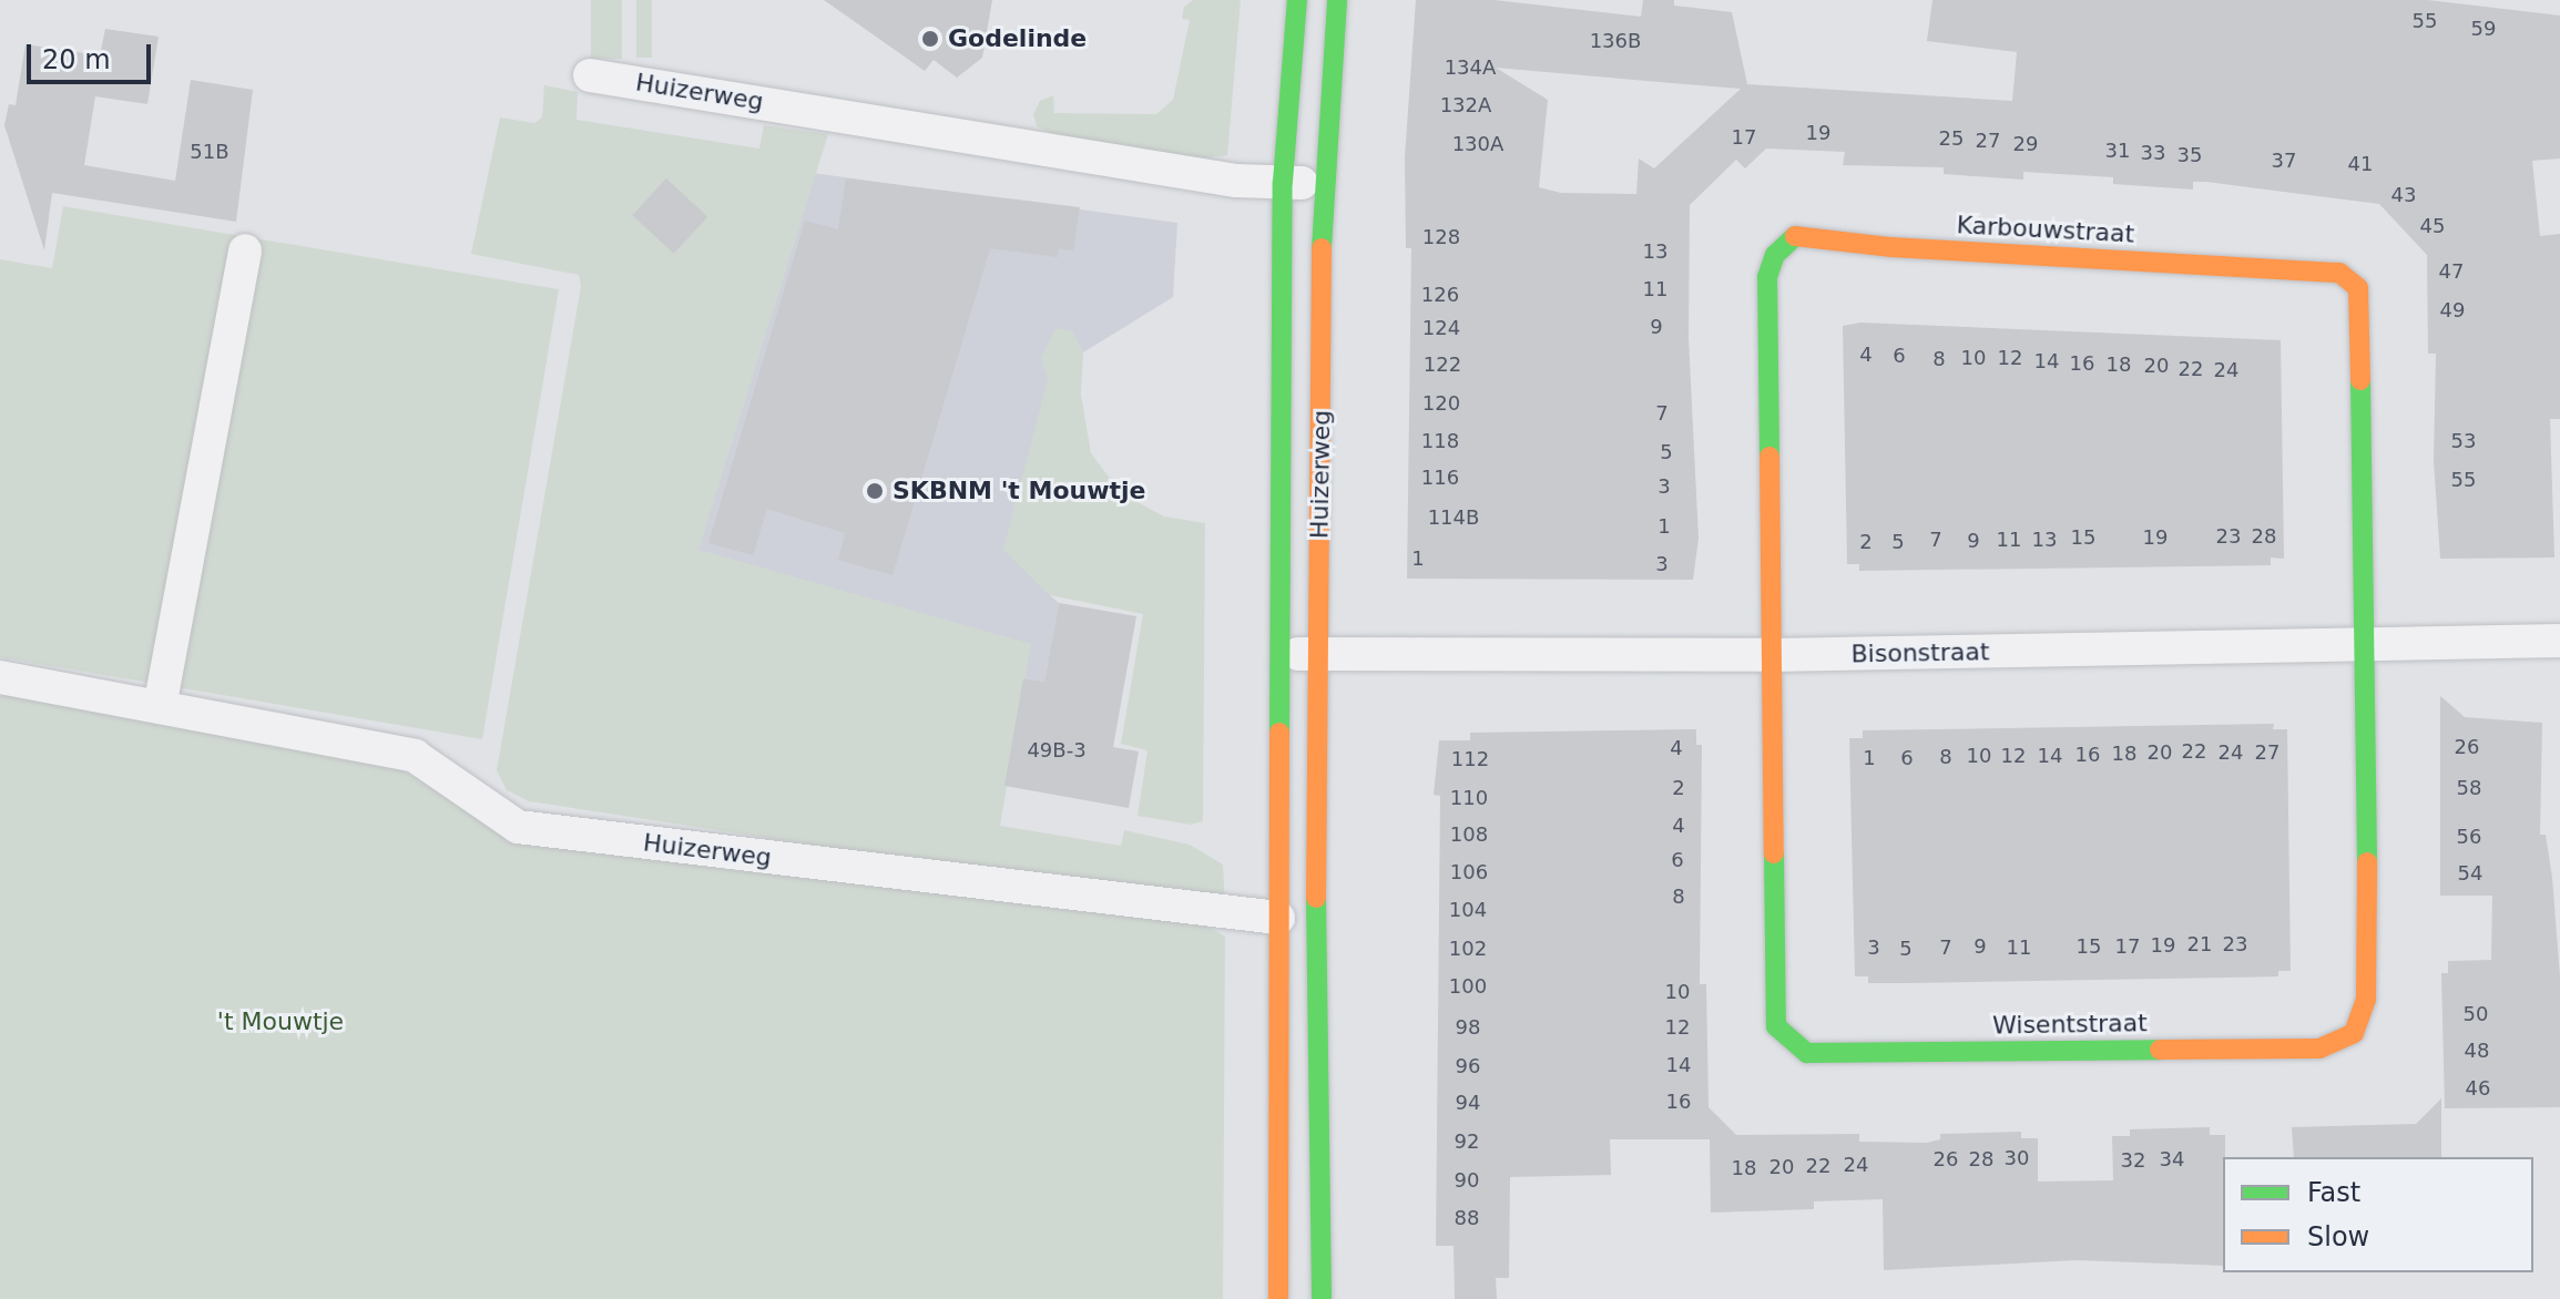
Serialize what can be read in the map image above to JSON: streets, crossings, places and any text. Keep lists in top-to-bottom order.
{
  "streets": {
    "street": [
      "Huizerweg",
      "Karbouwstraat",
      "Bisonstraat",
      "Wisentstraat"
    ]
  },
  "crossings": [
    ["Huizerweg", "Bisonstraat"],
    ["Karbouwstraat", "Bisonstraat"],
    ["Karbouwstraat", "Wisentstraat"],
    ["Bisonstraat", "Wisentstraat"]
  ],
  "parks": ["'t Mouwtje"],
  "places": ["Godelinde", "SKBNM 't Mouwtje"],
  "house_numbers": [
    "55",
    "59",
    "136B",
    "134A",
    "132A",
    "19",
    "17",
    "25",
    "27",
    "130A",
    "29",
    "31",
    "51B",
    "33",
    "35",
    "37",
    "41",
    "43",
    "45",
    "128",
    "13",
    "47",
    "11",
    "126",
    "49",
    "9",
    "124",
    "4",
    "6",
    "10",
    "12",
    "8",
    "14",
    "16",
    "122",
    "18",
    "20",
    "22",
    "24",
    "120",
    "7",
    "118",
    "53",
    "5",
    "116",
    "55",
    "3",
    "114B",
    "1",
    "23",
    "28",
    "15",
    "19",
    "7",
    "11",
    "13",
    "9",
    "2",
    "5",
    "1",
    "3",
    "26",
    "4",
    "49B-3",
    "22",
    "20",
    "24",
    "27",
    "18",
    "16",
    "10",
    "12",
    "14",
    "8",
    "1",
    "6",
    "112",
    "2",
    "58",
    "110",
    "4",
    "108",
    "56",
    "6",
    "106",
    "54",
    "8",
    "104",
    "21",
    "23",
    "19",
    "9",
    "15",
    "17",
    "3",
    "7",
    "11",
    "102",
    "5",
    "100",
    "10",
    "50",
    "98",
    "12",
    "48",
    "14",
    "96",
    "46",
    "16",
    "94",
    "92",
    "30",
    "26",
    "28",
    "34",
    "32",
    "24",
    "22",
    "20",
    "18",
    "90",
    "88"
  ],
  "legend": ["Fast", "Slow"],
  "scale_bar": "20 m"
}
